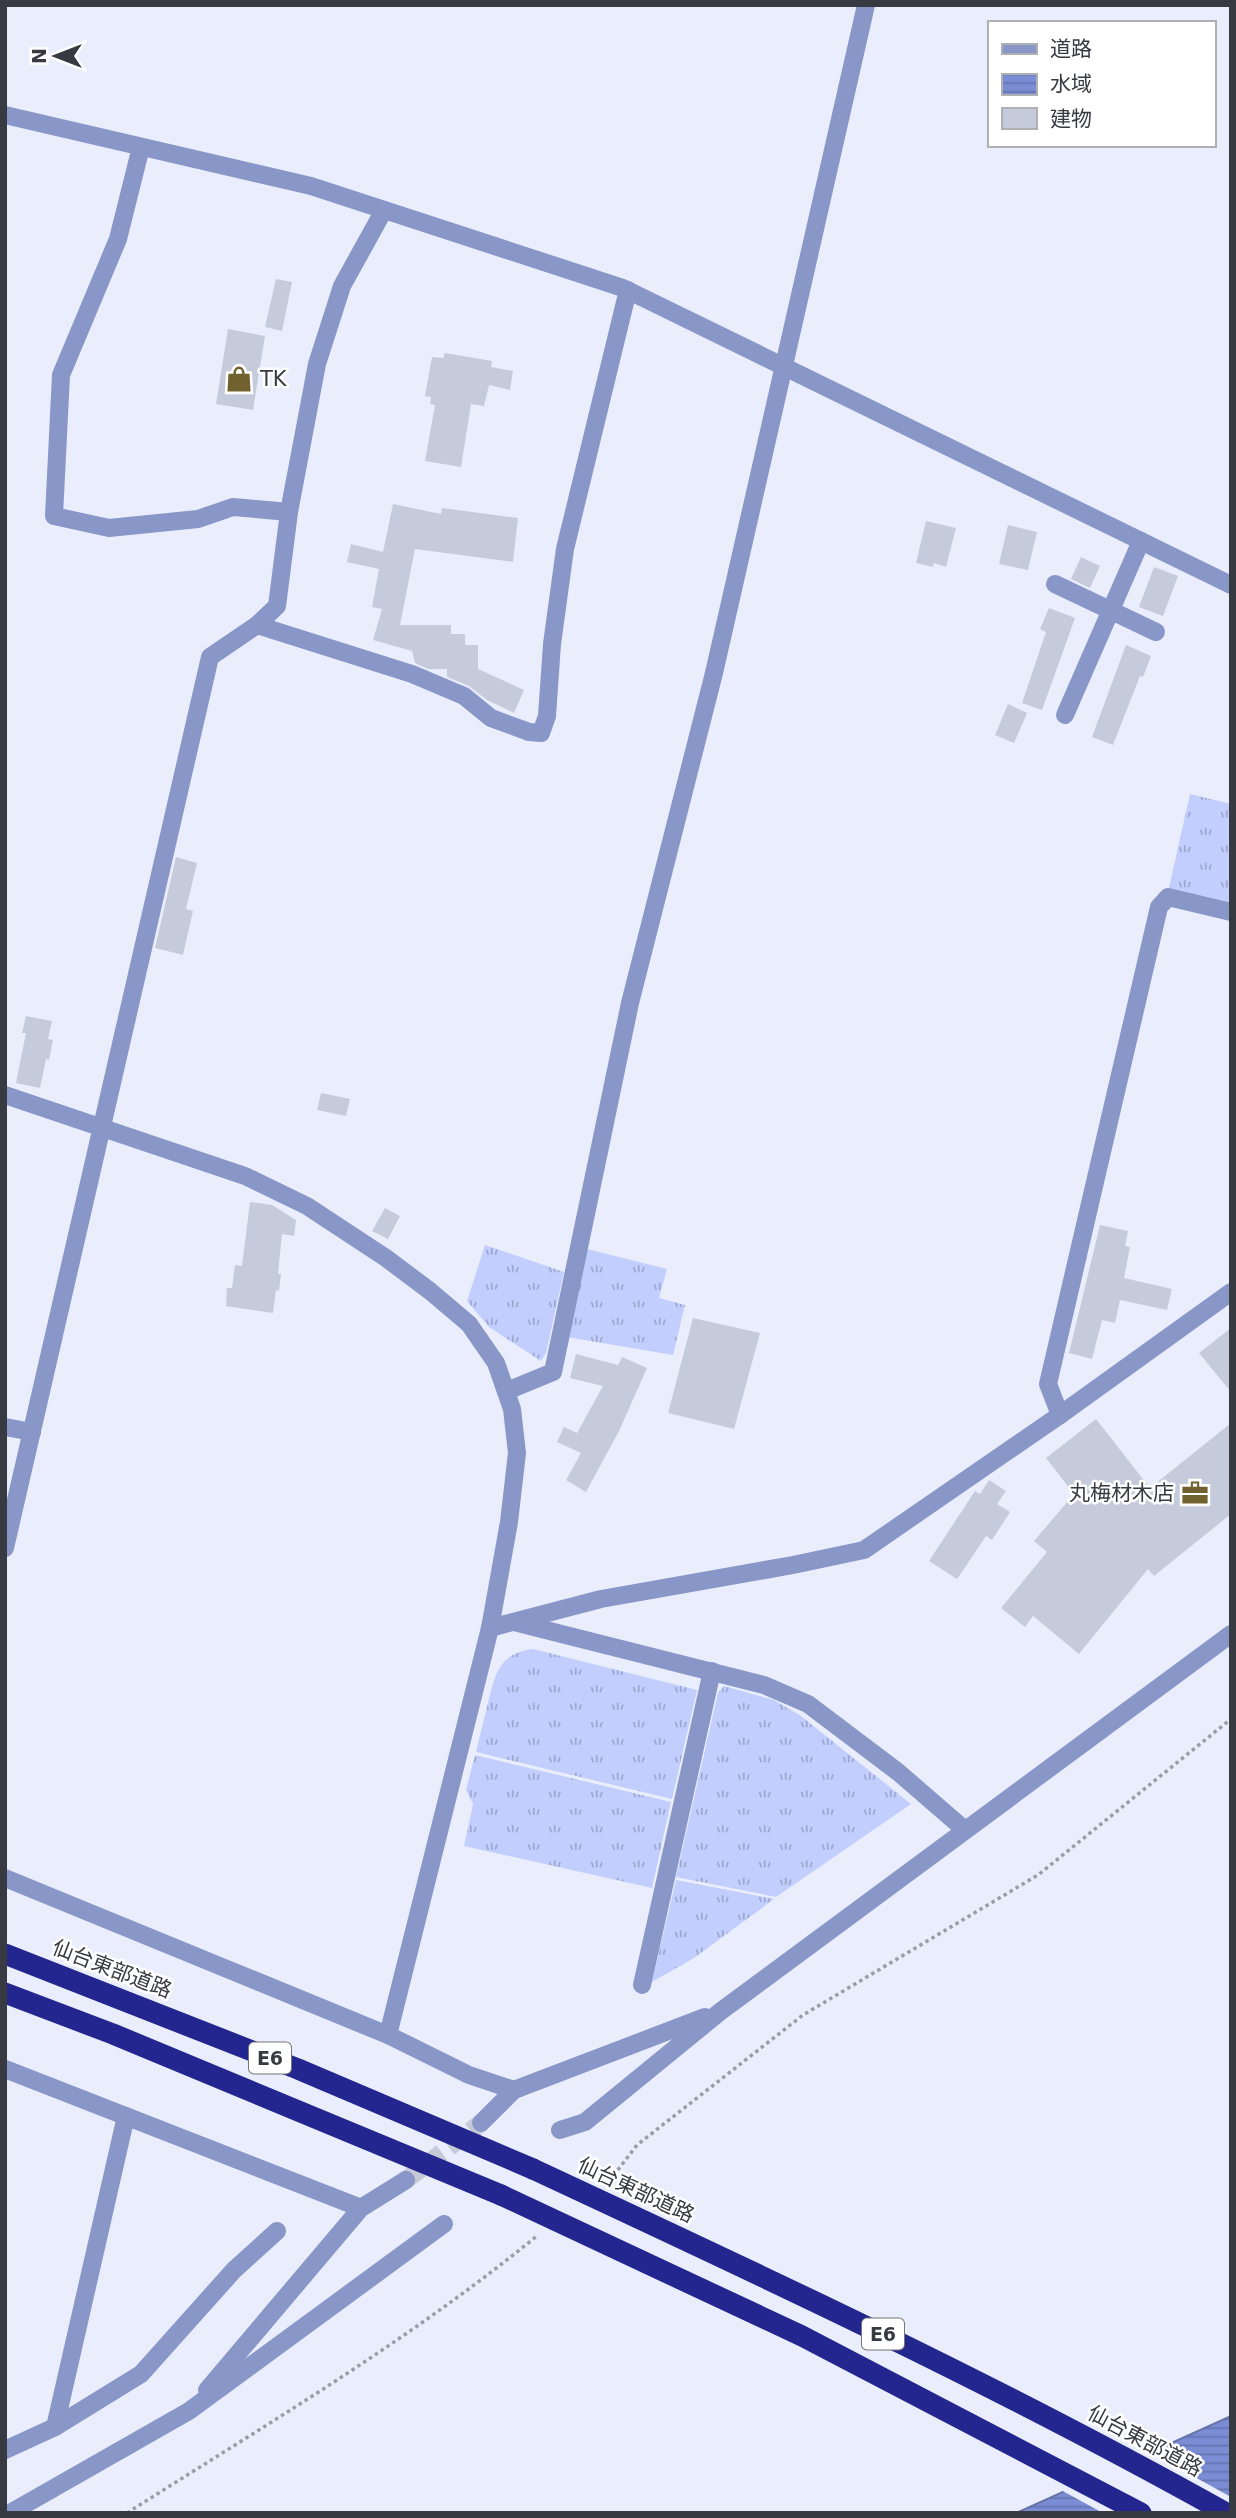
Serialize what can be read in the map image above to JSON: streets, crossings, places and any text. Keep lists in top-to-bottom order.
{
  "streets": {
    "highway": ["仙台東部道路", "E6"]
  },
  "places": {
    "shop": ["TK"],
    "office": ["丸梅材木店"]
  },
  "legend": ["道路", "水域", "建物"],
  "north": "left"
}
